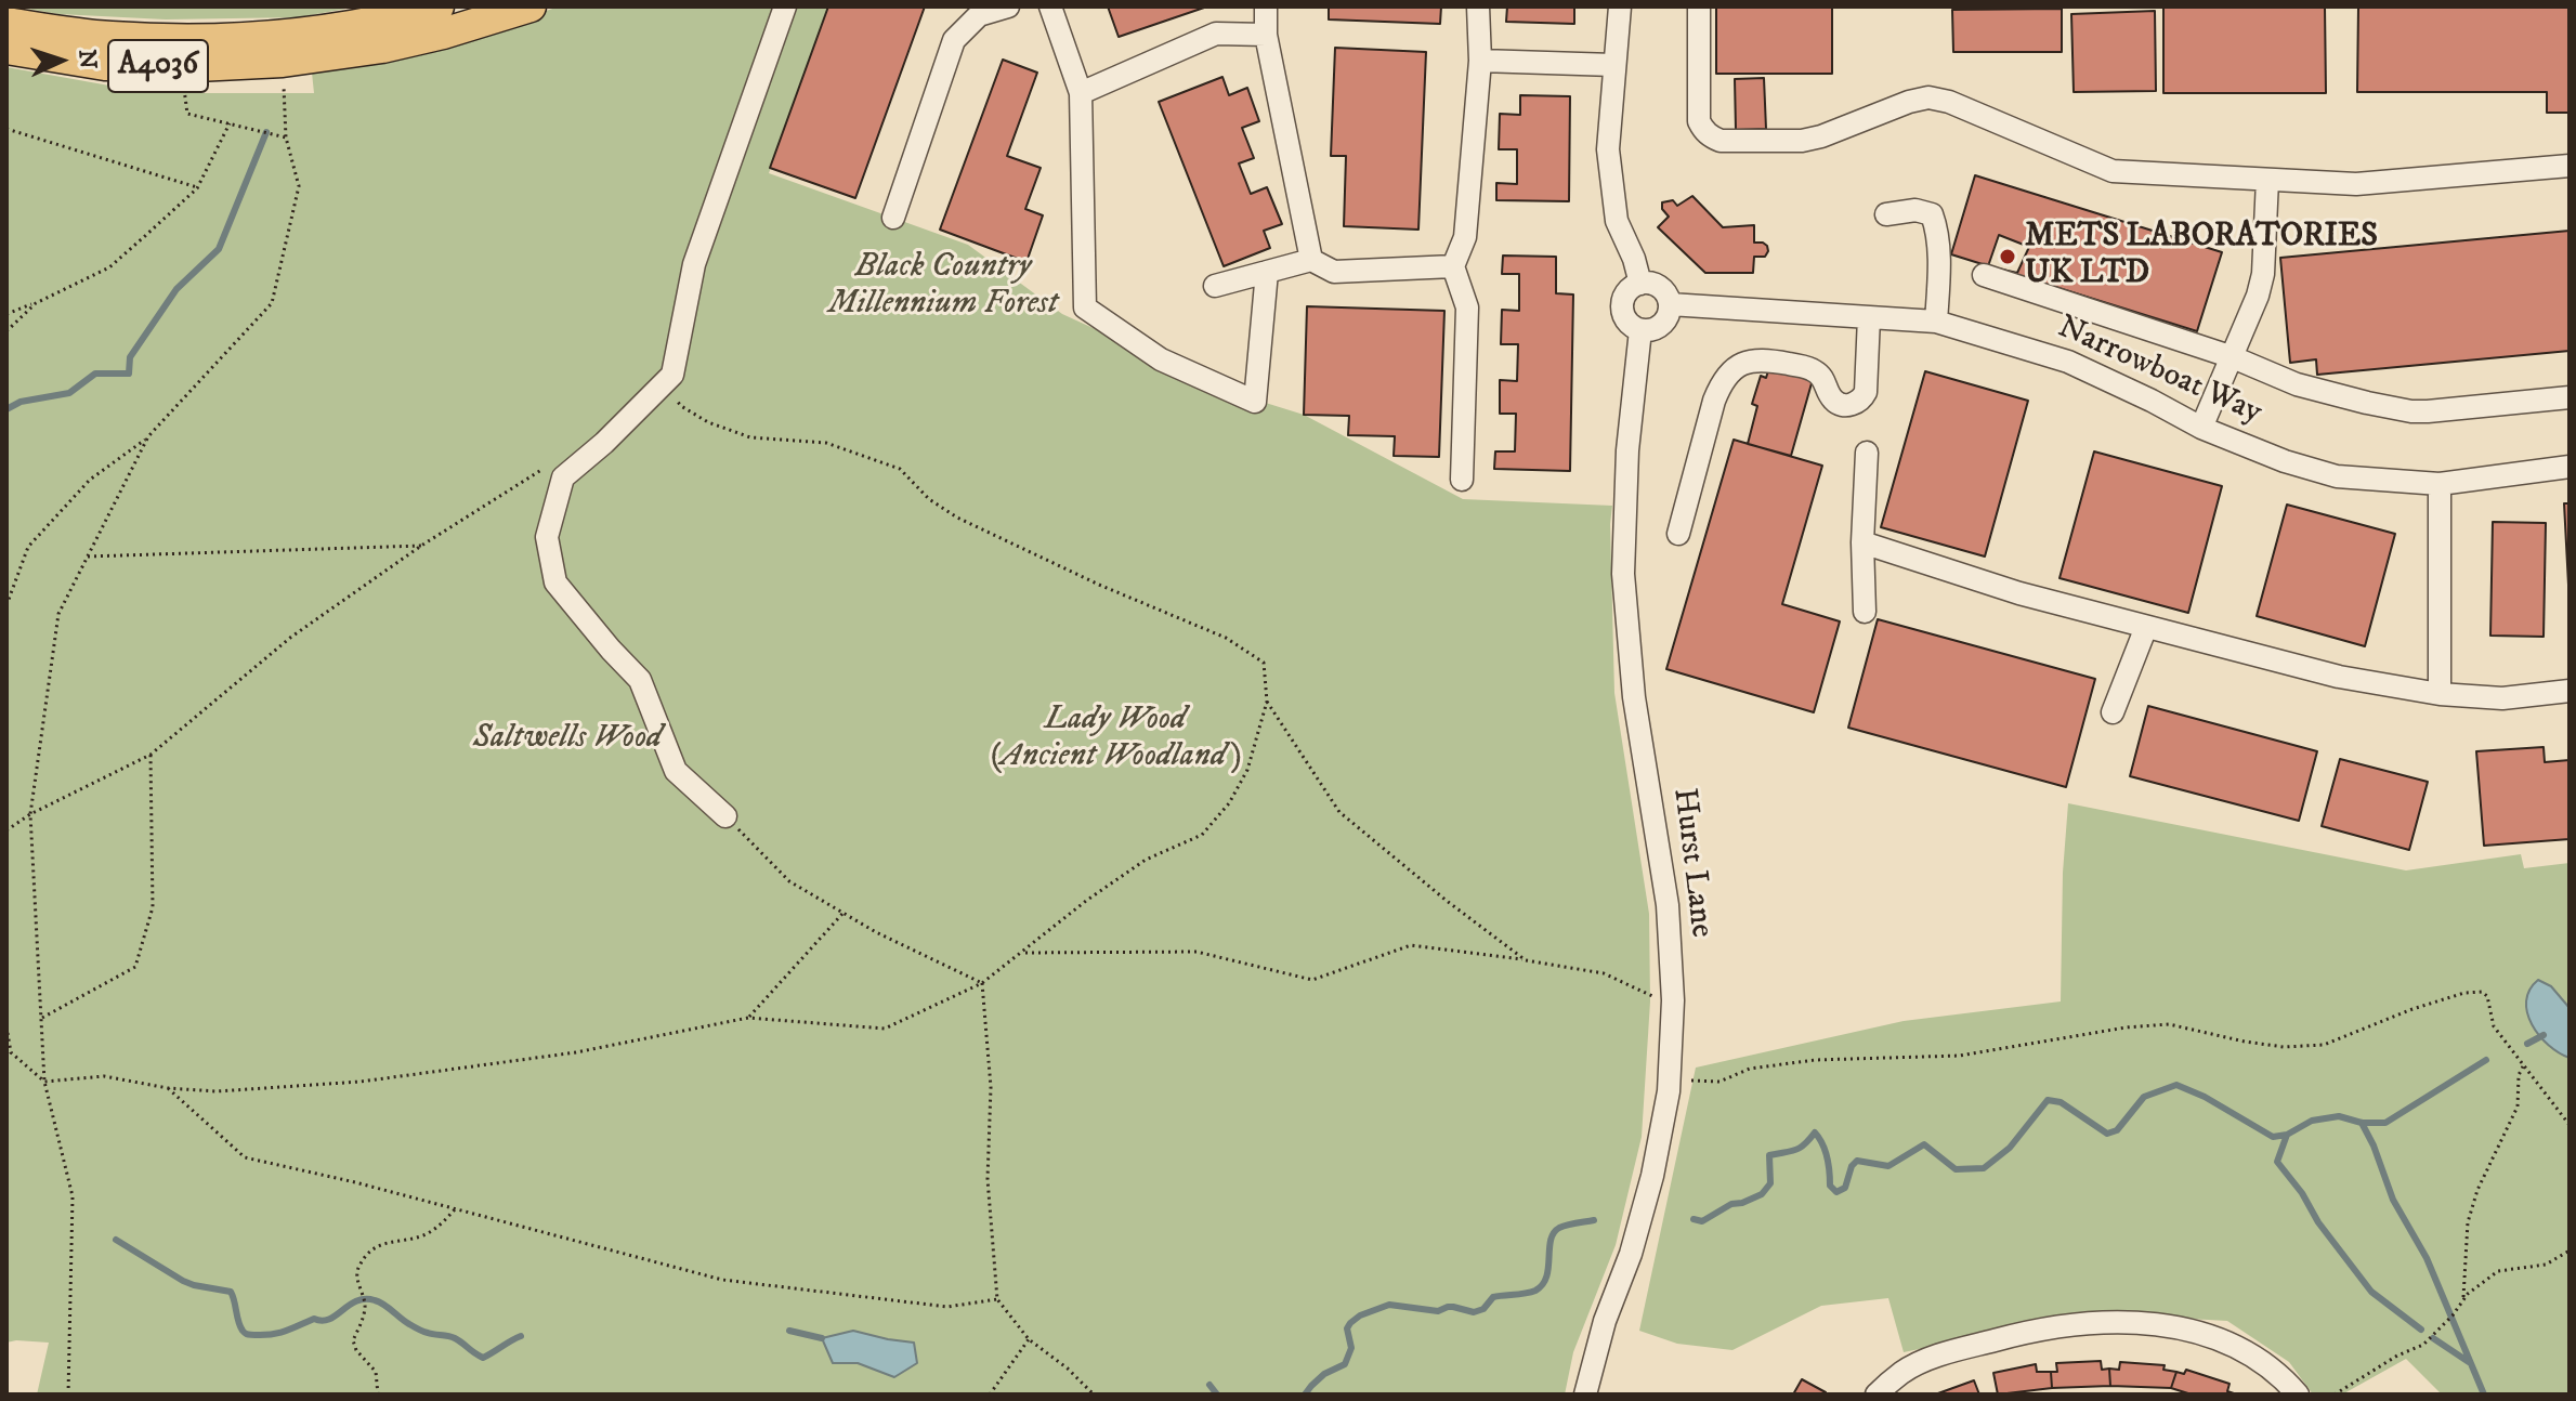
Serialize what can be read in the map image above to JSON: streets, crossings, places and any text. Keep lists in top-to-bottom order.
{
  "streets": {
    "highway": ["A4036"],
    "street": ["Narrowboat Way", "Hurst Lane"]
  },
  "crossings": [
    ["Narrowboat Way", "Hurst Lane"]
  ],
  "parks": ["Black Country Millennium Forest", "Lady Wood (Ancient Woodland)", "Saltwells Wood"],
  "places": ["METS LABORATORIES UK LTD"],
  "north": "right"
}
